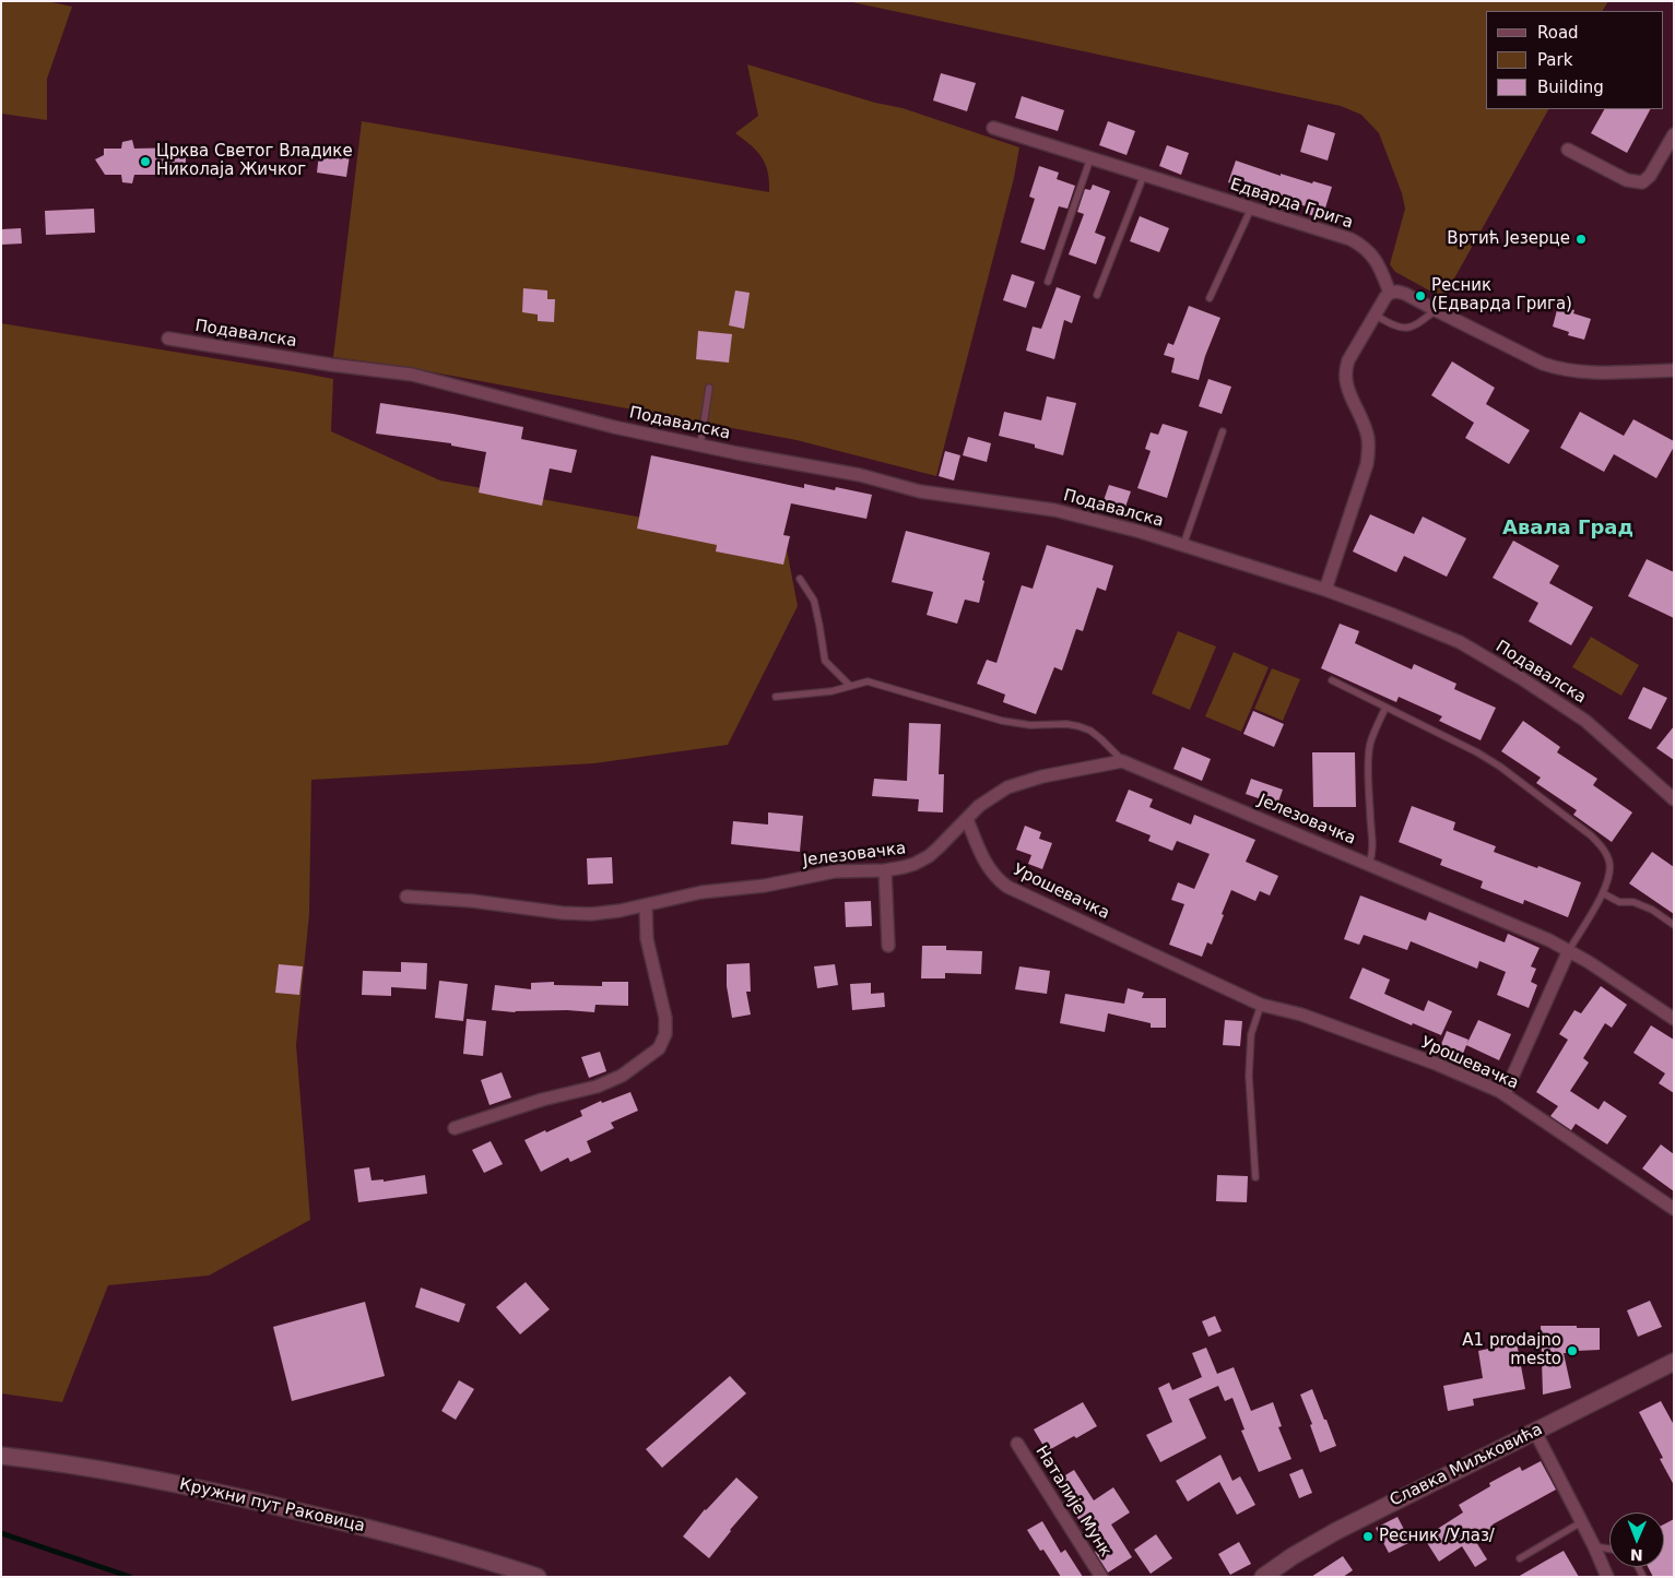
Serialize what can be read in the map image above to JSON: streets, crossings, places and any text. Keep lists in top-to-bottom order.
{
  "streets": {
    "main road": ["Славка Миљковића", "Кружни пут Раковица"],
    "street": [
      "Едварда Грига",
      "Подавалска",
      "Јелезовачка",
      "Урошевачка",
      "Наталије Мунк"
    ]
  },
  "crossings": [
    ["Јелезовачка", "Урошевачка"]
  ],
  "districts": ["Авала Град"],
  "places": [
    "Црква Светог Владике Николаја Жичког",
    "Вртић Језерце",
    "Ресник (Едварда Грига)",
    "A1 prodajno mesto",
    "Ресник /Улаз/"
  ],
  "legend": ["Road", "Park", "Building"],
  "north": "bottom"
}
